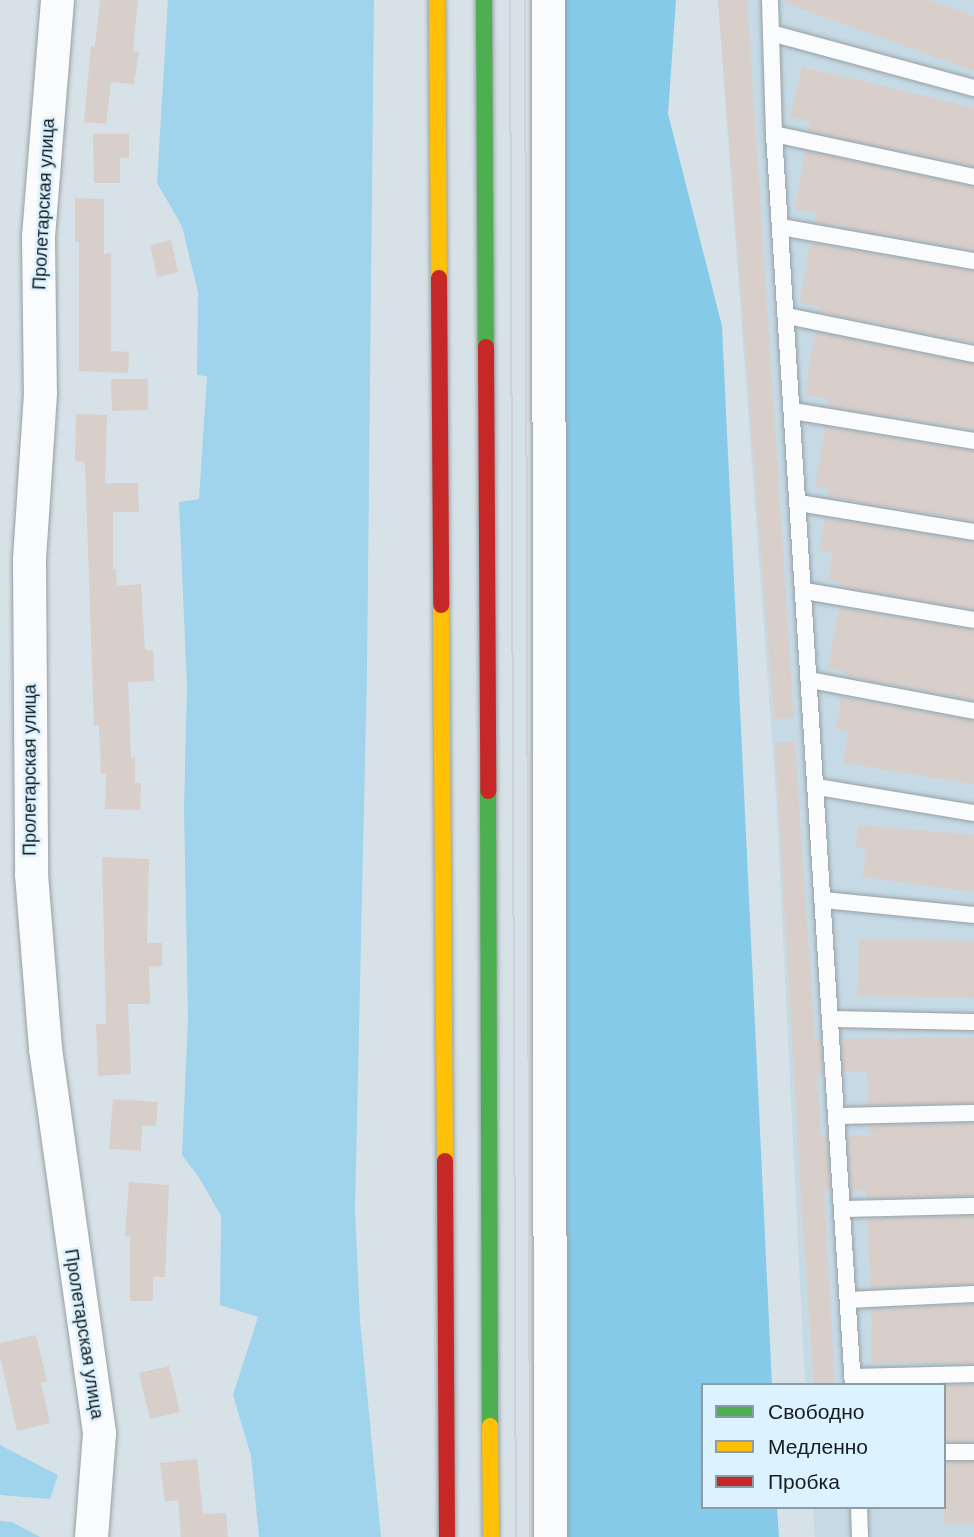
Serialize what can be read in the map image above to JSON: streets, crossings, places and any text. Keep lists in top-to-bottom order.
{
  "streets": {
    "street": ["Пролетарская улица"]
  },
  "legend": ["Свободно", "Медленно", "Пробка"]
}
